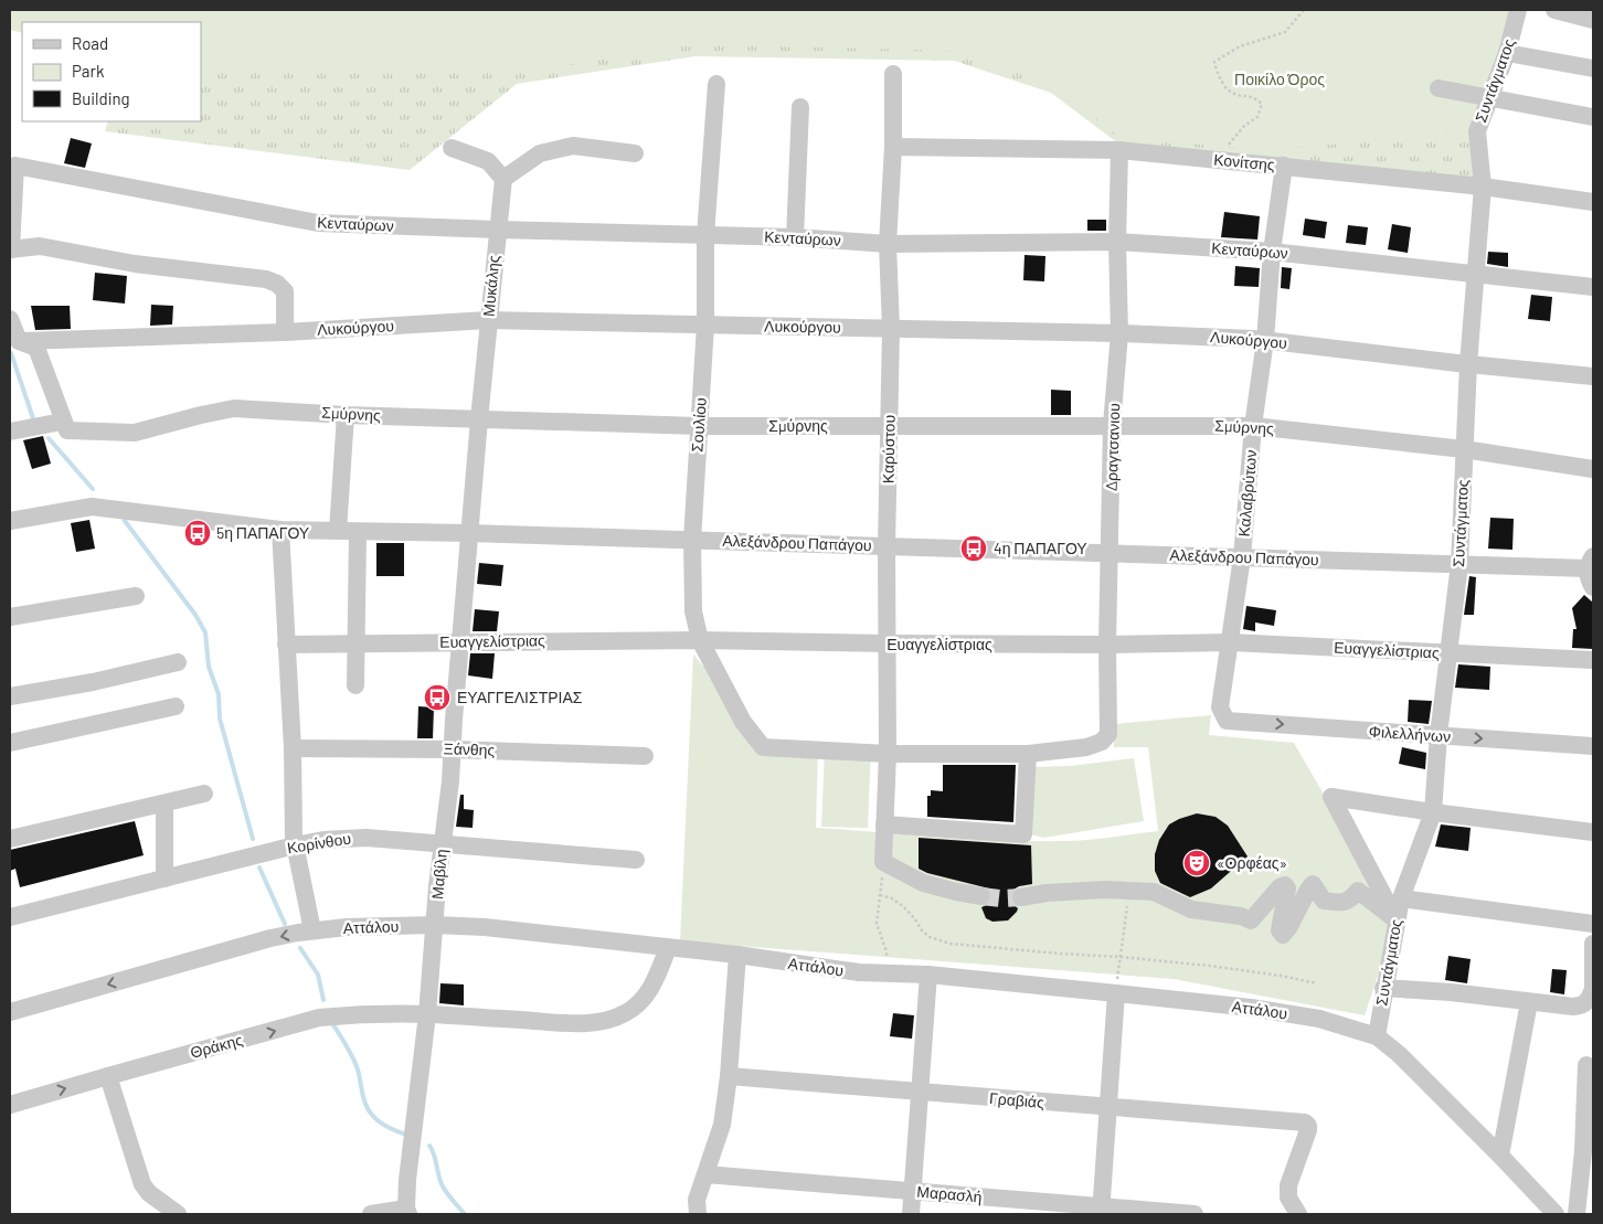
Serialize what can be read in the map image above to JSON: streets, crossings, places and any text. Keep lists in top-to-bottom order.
{
  "streets": {
    "street": [
      "Συντάγματος",
      "Κονίτσης",
      "Κενταύρων",
      "Μυκάλης",
      "Λυκούργου",
      "Σμύρνης",
      "Σουλίου",
      "Δραγτσανιου",
      "Καρύστου",
      "Καλαβρύτων",
      "Αλεξάνδρου Παπάγου",
      "Ευαγγελίστριας",
      "Φιλελλήνων",
      "Ξάνθης",
      "Κορίνθου",
      "Μαβίλη",
      "Αττάλου",
      "Θράκης",
      "Γραβιάς",
      "Μαρασλή"
    ]
  },
  "crossings": [
    ["Συντάγματος", "Κονίτσης"],
    ["Συντάγματος", "Κενταύρων"],
    ["Συντάγματος", "Λυκούργου"],
    ["Συντάγματος", "Σμύρνης"],
    ["Συντάγματος", "Αλεξάνδρου Παπάγου"],
    ["Συντάγματος", "Ευαγγελίστριας"],
    ["Συντάγματος", "Φιλελλήνων"],
    ["Συντάγματος", "Αττάλου"],
    ["Κονίτσης", "Δραγτσανιου"],
    ["Κονίτσης", "Καρύστου"],
    ["Κονίτσης", "Καλαβρύτων"],
    ["Κενταύρων", "Μυκάλης"],
    ["Κενταύρων", "Σουλίου"],
    ["Κενταύρων", "Δραγτσανιου"],
    ["Κενταύρων", "Καρύστου"],
    ["Κενταύρων", "Καλαβρύτων"],
    ["Μυκάλης", "Λυκούργου"],
    ["Μυκάλης", "Σμύρνης"],
    ["Μυκάλης", "Αλεξάνδρου Παπάγου"],
    ["Μυκάλης", "Μαβίλη"],
    ["Λυκούργου", "Σουλίου"],
    ["Λυκούργου", "Δραγτσανιου"],
    ["Λυκούργου", "Καρύστου"],
    ["Λυκούργου", "Καλαβρύτων"],
    ["Σμύρνης", "Σουλίου"],
    ["Σμύρνης", "Δραγτσανιου"],
    ["Σμύρνης", "Καρύστου"],
    ["Σμύρνης", "Καλαβρύτων"],
    ["Σουλίου", "Καρύστου"],
    ["Σουλίου", "Αλεξάνδρου Παπάγου"],
    ["Σουλίου", "Ευαγγελίστριας"],
    ["Δραγτσανιου", "Αλεξάνδρου Παπάγου"],
    ["Δραγτσανιου", "Ευαγγελίστριας"],
    ["Καρύστου", "Αλεξάνδρου Παπάγου"],
    ["Καρύστου", "Ευαγγελίστριας"],
    ["Καλαβρύτων", "Αλεξάνδρου Παπάγου"],
    ["Καλαβρύτων", "Ευαγγελίστριας"],
    ["Καλαβρύτων", "Φιλελλήνων"],
    ["Αλεξάνδρου Παπάγου", "Μαβίλη"],
    ["Ευαγγελίστριας", "Μαβίλη"],
    ["Ξάνθης", "Μαβίλη"],
    ["Κορίνθου", "Μαβίλη"],
    ["Μαβίλη", "Αττάλου"],
    ["Μαβίλη", "Θράκης"],
    ["Αττάλου", "Θράκης"]
  ],
  "one_way": ["Θράκης"],
  "parks": ["Ποικίλο Όρος"],
  "places": {
    "bus stop": ["5η ΠΑΠΑΓΟΥ", "4η ΠΑΠΑΓΟΥ", "ΕΥΑΓΓΕΛΙΣΤΡΙΑΣ"],
    "theatre": ["«Ορφέας»"]
  },
  "legend": ["Road", "Park", "Building"]
}
